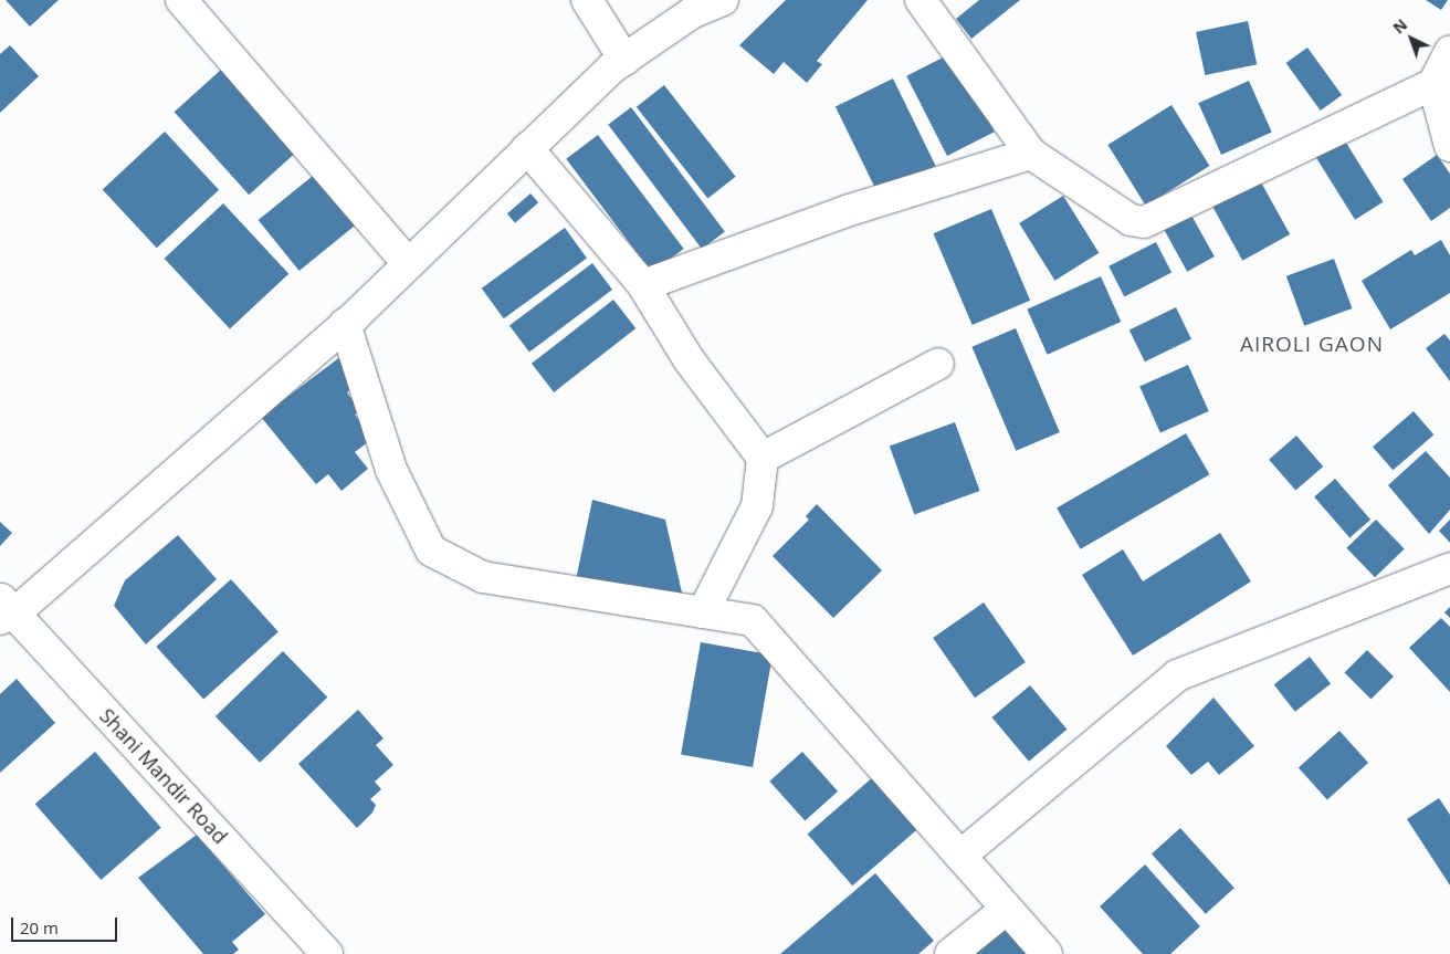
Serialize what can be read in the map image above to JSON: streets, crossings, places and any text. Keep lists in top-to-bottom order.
{
  "streets": {
    "street": ["Shani Mandir Road"]
  },
  "districts": ["AIROLI GAON"],
  "scale_bar": "20 m",
  "north": "top left"
}
